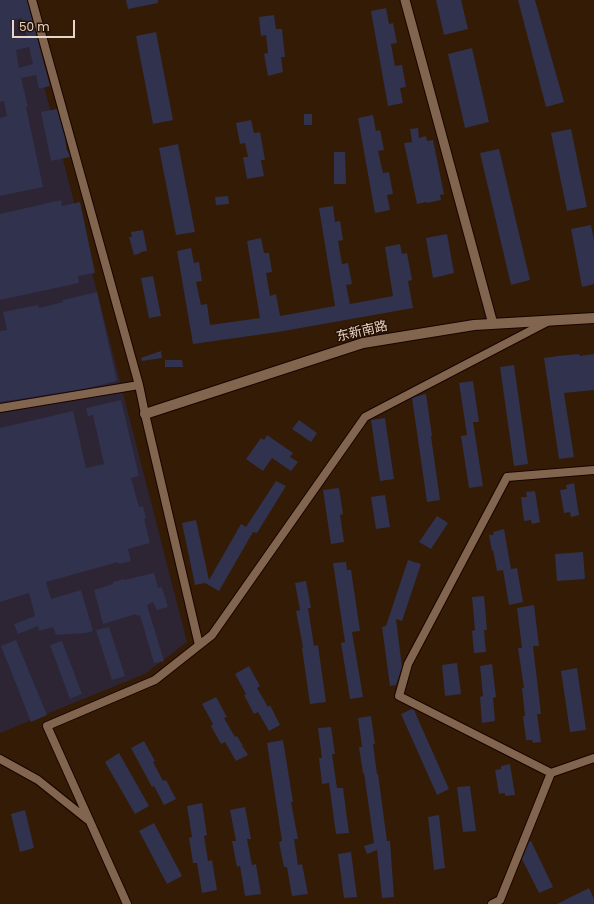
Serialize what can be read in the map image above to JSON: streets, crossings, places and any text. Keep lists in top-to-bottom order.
{
  "streets": {
    "main road": ["东新南路"]
  },
  "scale_bar": "50 m"
}
